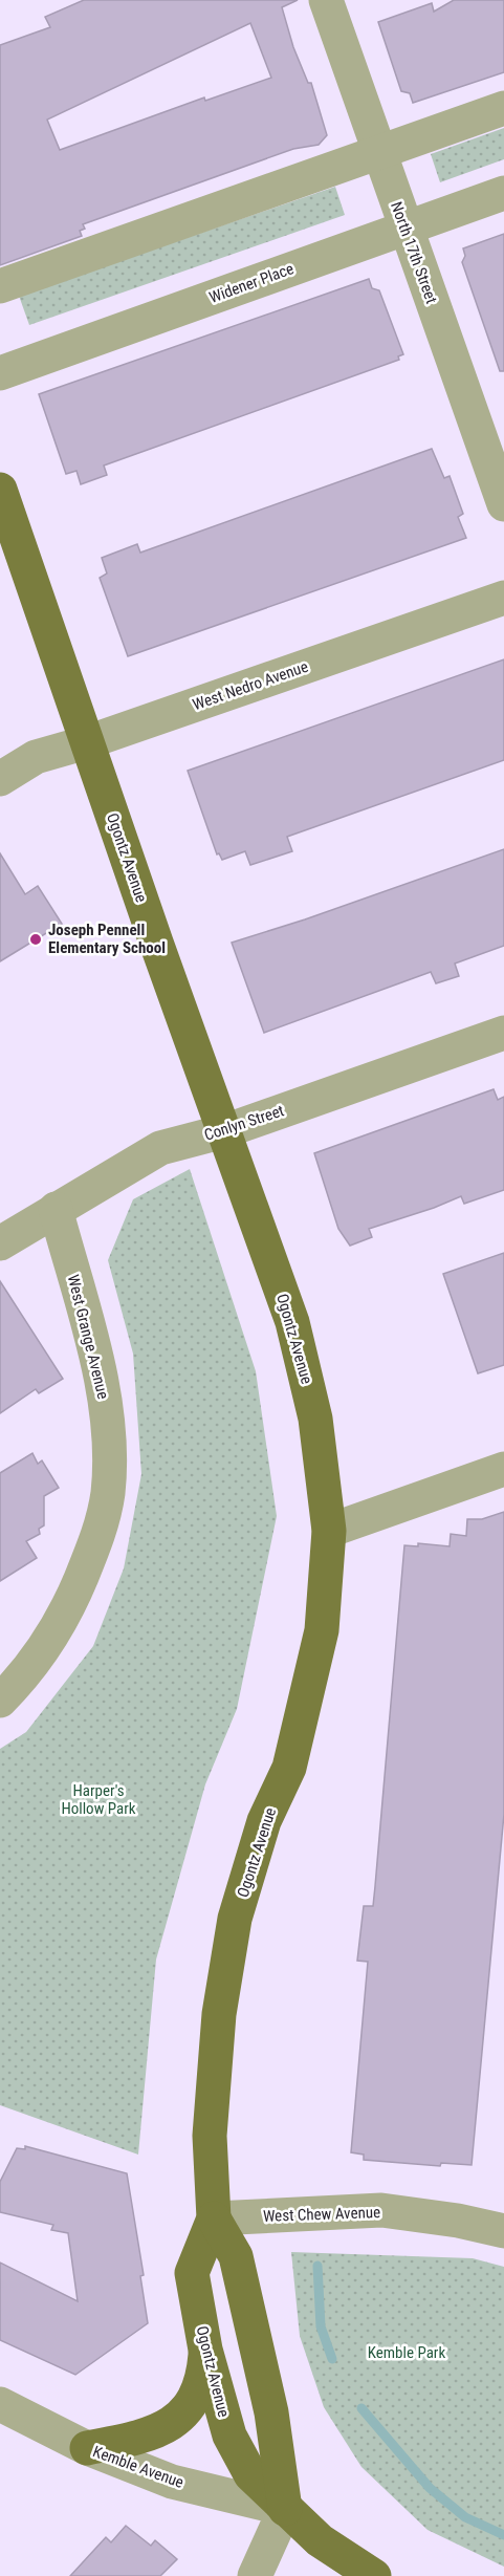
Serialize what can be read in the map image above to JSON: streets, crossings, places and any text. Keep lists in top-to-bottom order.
{
  "streets": {
    "main road": ["Ogontz Avenue"],
    "street": [
      "North 17th Street",
      "Widener Place",
      "West Nedro Avenue",
      "Conlyn Street",
      "West Grange Avenue",
      "West Chew Avenue",
      "Kemble Avenue"
    ]
  },
  "crossings": [
    ["North 17th Street", "Widener Place"],
    ["West Nedro Avenue", "Ogontz Avenue"],
    ["Ogontz Avenue", "Conlyn Street"],
    ["Ogontz Avenue", "West Chew Avenue"],
    ["Ogontz Avenue", "Kemble Avenue"],
    ["Conlyn Street", "West Grange Avenue"]
  ],
  "parks": ["Harper's Hollow Park", "Kemble Park"],
  "places": ["Joseph Pennell Elementary School"]
}
